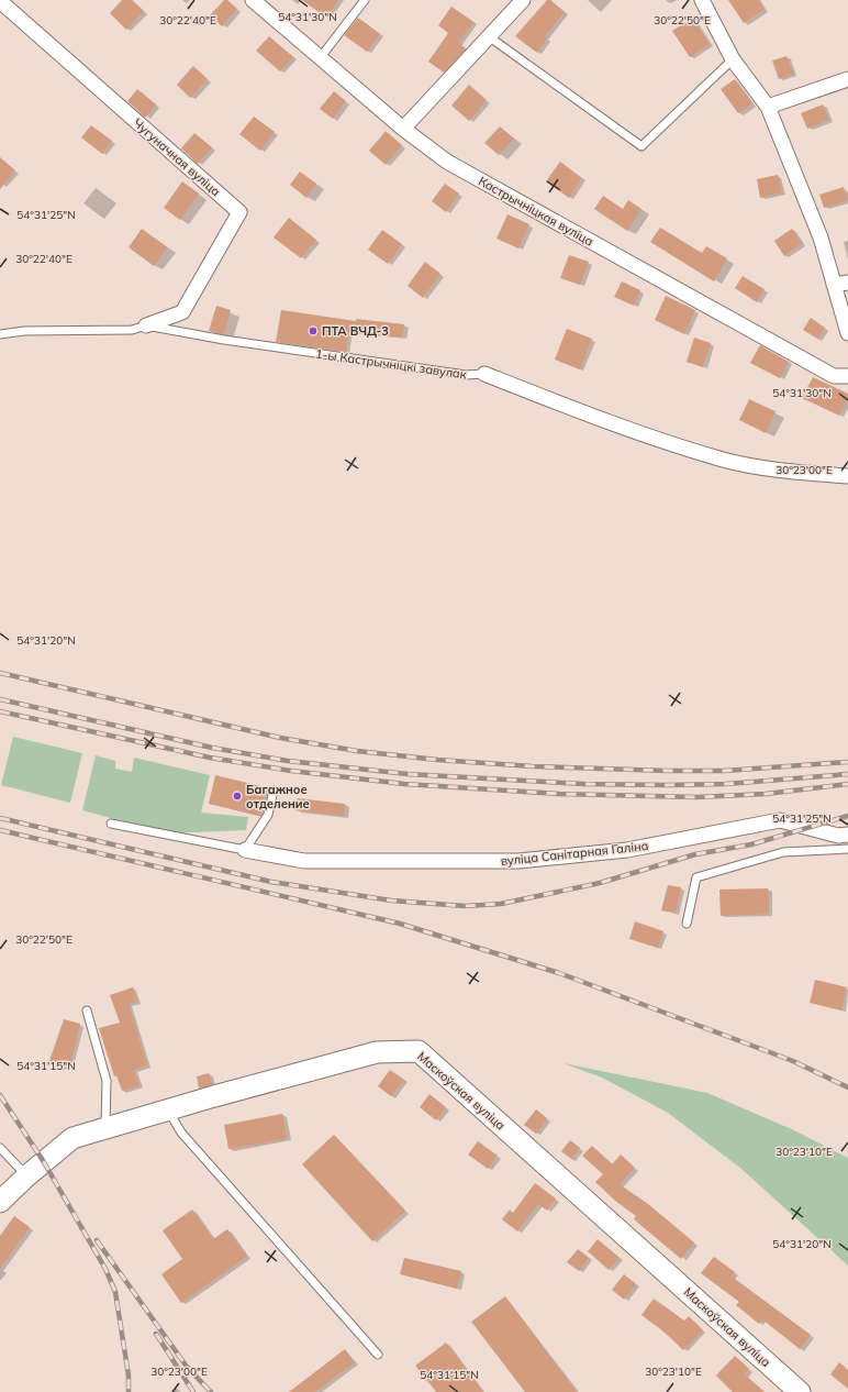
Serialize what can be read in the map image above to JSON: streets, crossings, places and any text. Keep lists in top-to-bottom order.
{
  "streets": {
    "street": [
      "Чугуначная вуліца",
      "Кастрычніцкая вуліца",
      "1-ы Кастрычніцкі завулак",
      "вуліца Санітарная Галіна",
      "Маскоўская вуліца"
    ]
  },
  "crossings": [
    ["Чугуначная вуліца", "1-ы Кастрычніцкі завулак"]
  ],
  "places": ["ПТА ВЧД-3", "Багажное отделение"],
  "coordinates": [
    "54°31'30\"N",
    "30°22'40\"E",
    "30°22'50\"E",
    "54°31'25\"N",
    "30°23'00\"E",
    "54°31'20\"N",
    "54°31'15\"N",
    "30°23'10\"E"
  ]
}
